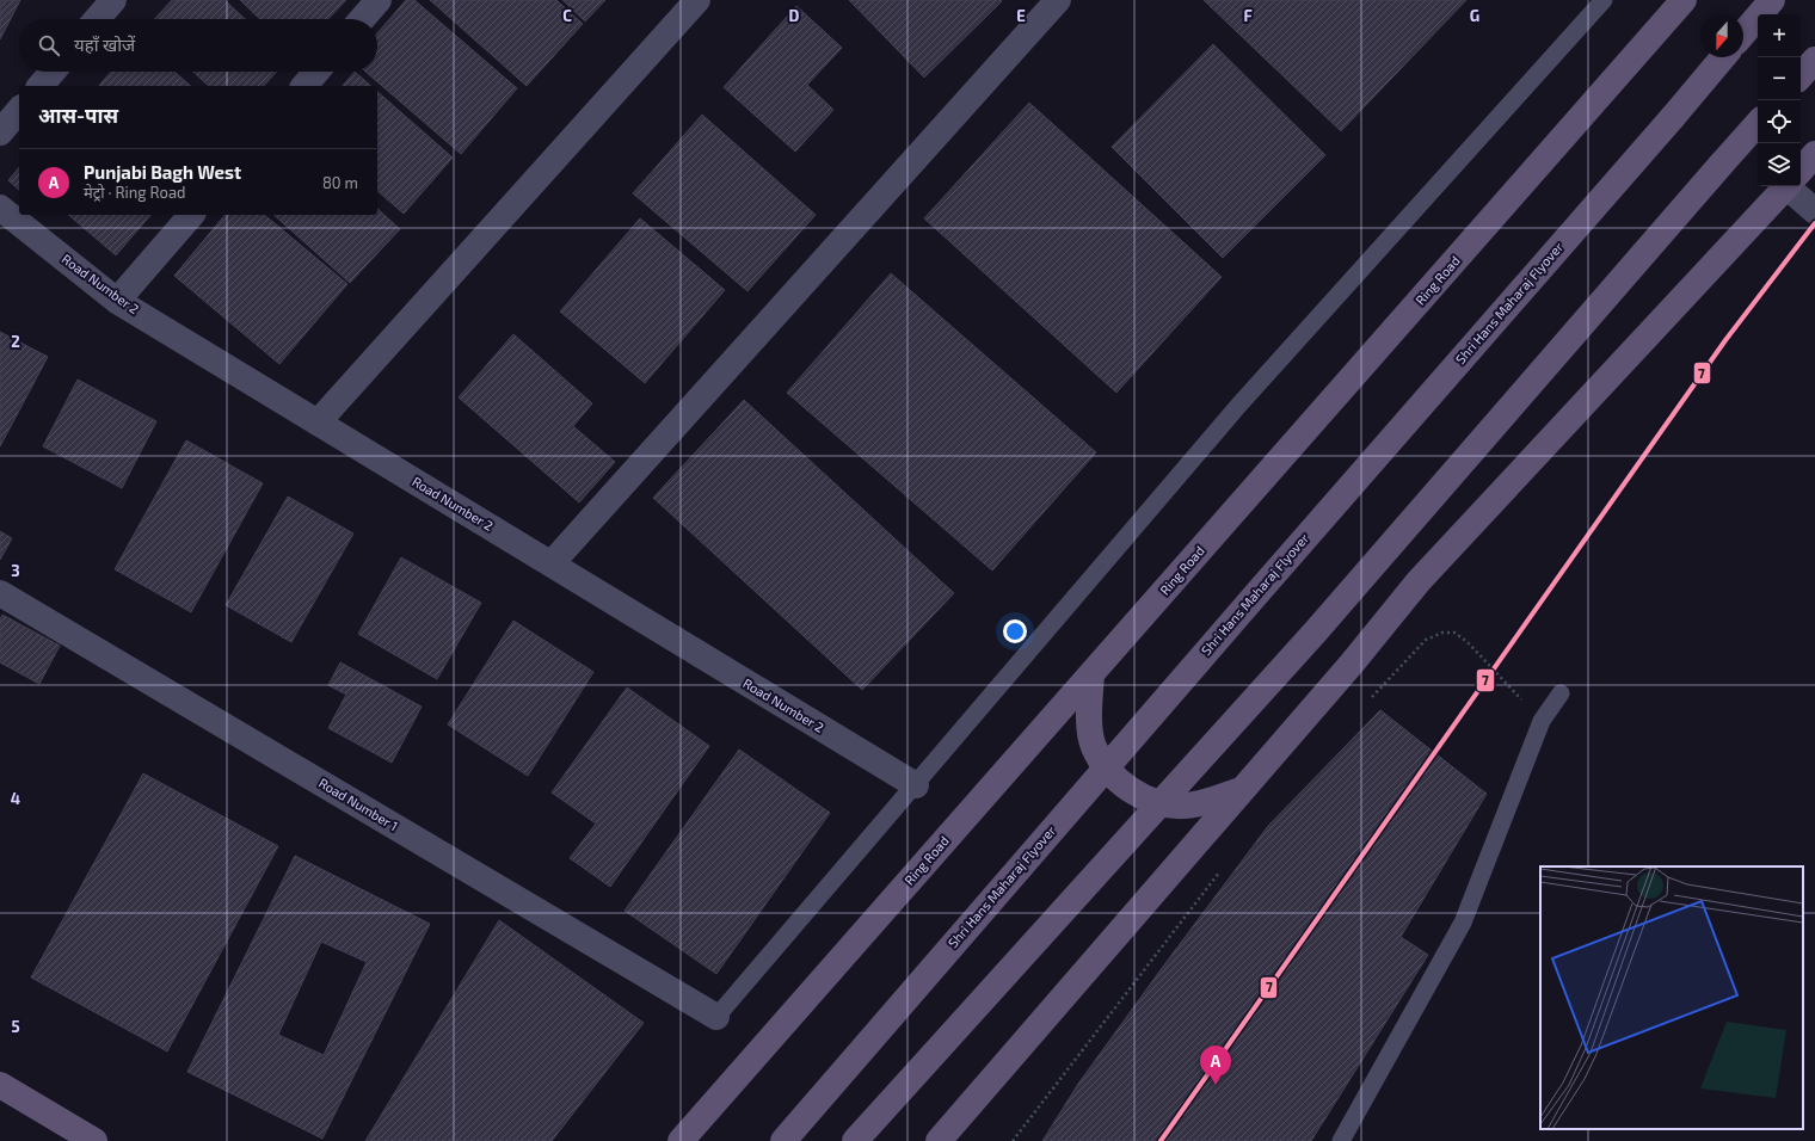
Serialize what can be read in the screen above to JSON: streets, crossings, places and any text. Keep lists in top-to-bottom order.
{
  "streets": {
    "main road": ["Ring Road", "Shri Hans Maharaj Flyover"],
    "street": ["Road Number 2", "Road Number 1"]
  },
  "lines": ["transit line 7"],
  "north": "bottom",
  "page": {
    "map_buttons": ["+", "−"],
    "search": "यहाँ खोजें",
    "heading": "आस-पास",
    "list": [
      {
        "mark": "A",
        "name": "Punjabi Bagh West",
        "note": "मेट्रो · Ring Road",
        "value": "80 m"
      }
    ],
    "pins": "A"
  },
  "grid": {
    "columns": [
      "C",
      "D",
      "E",
      "F",
      "G"
    ],
    "rows": [
      "2",
      "3",
      "4",
      "5"
    ]
  }
}
